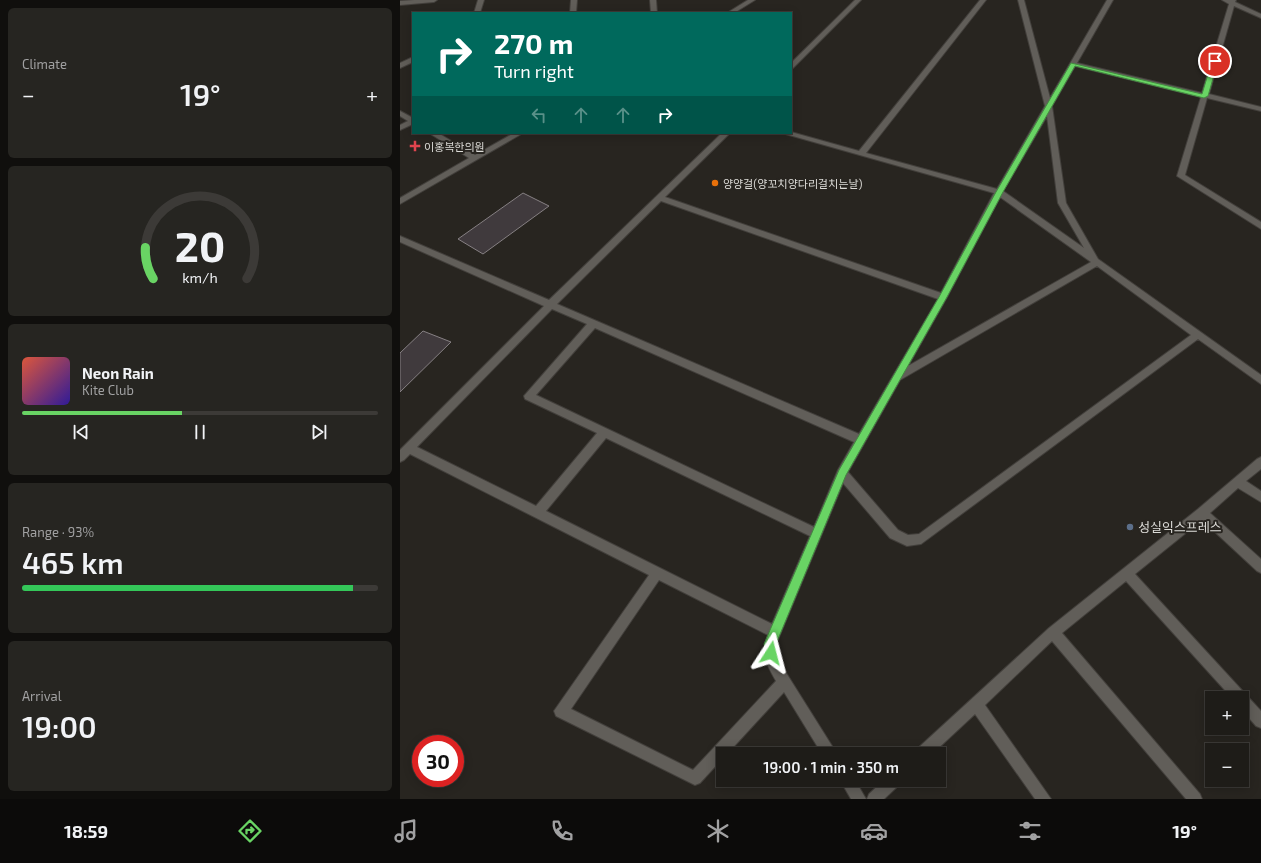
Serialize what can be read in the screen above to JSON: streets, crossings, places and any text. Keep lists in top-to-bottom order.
{
  "places": {
    "health": ["이홍복한의원"],
    "other": ["양양걸(양꼬치양다리걸치는날)", "성실익스프레스"]
  },
  "page": {
    "tile": [
      "Climate",
      ["Range · 93%", "465 km"],
      ["Arrival", "19:00"]
    ],
    "turn": ["270 m", "Turn right"],
    "heat": ["−", "19°", "+"],
    "song": ["Neon Rain", "Kite Club"],
    "map_buttons": ["+", "−"],
    "limit": "30",
    "trip": "19:00 · 1 min · 350 m",
    "tabs": ["18:59", "19°"],
    "gauge": ["20", "km/h"]
  }
}
